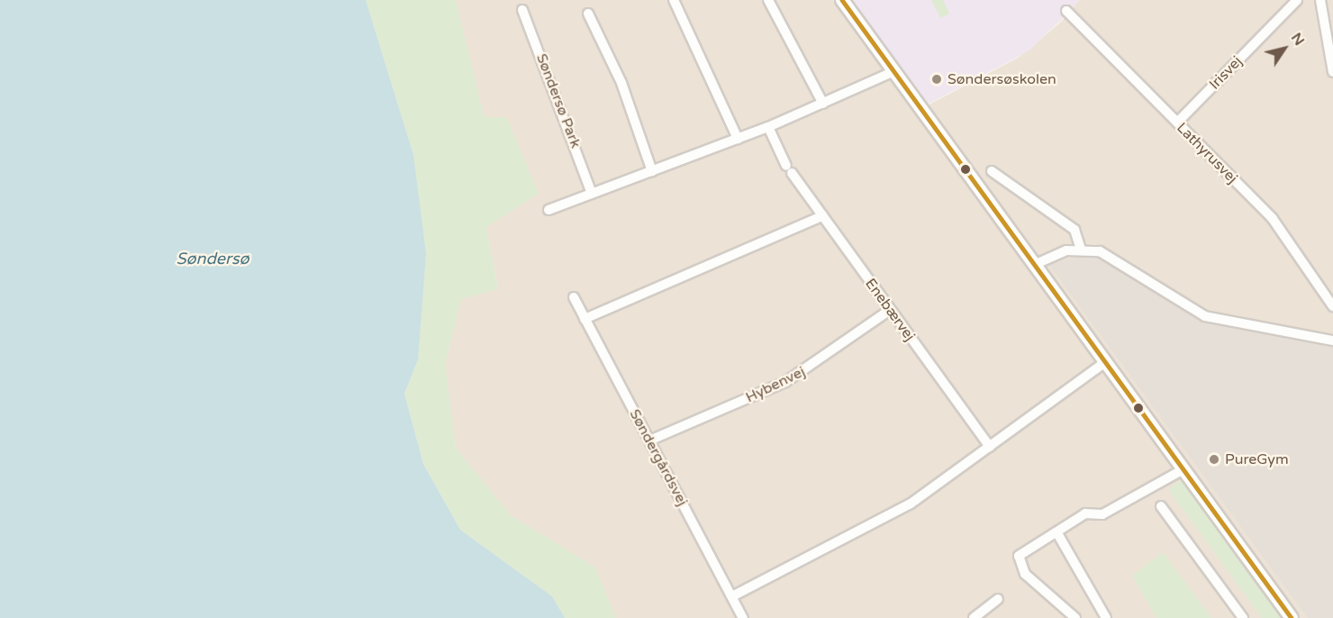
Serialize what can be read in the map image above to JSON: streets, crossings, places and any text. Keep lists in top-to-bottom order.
{
  "streets": {
    "street": [
      "Irisvej",
      "Søndersø Park",
      "Lathyrusvej",
      "Enebærvej",
      "Hybenvej",
      "Søndergårdsvej"
    ]
  },
  "crossings": [
    ["Irisvej", "Lathyrusvej"],
    ["Enebærvej", "Hybenvej"],
    ["Hybenvej", "Søndergårdsvej"]
  ],
  "water": ["Søndersø"],
  "places": ["Søndersøskolen", "PureGym"],
  "north": "top right"
}
